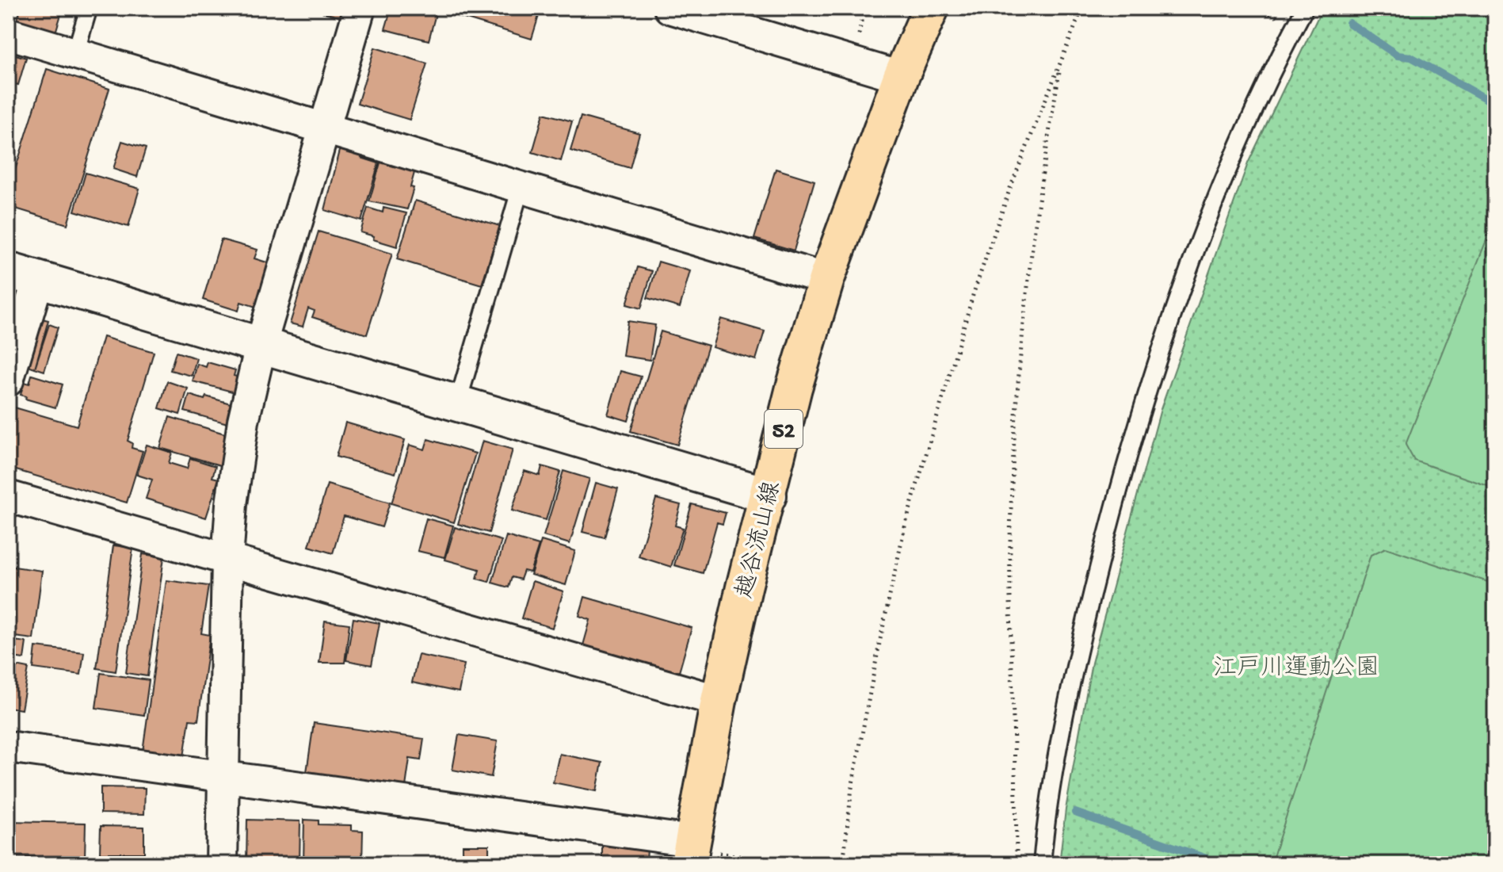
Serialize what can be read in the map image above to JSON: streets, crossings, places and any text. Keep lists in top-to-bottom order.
{
  "streets": {
    "main road": ["52", "越谷流山線"]
  },
  "parks": ["江戸川運動公園"]
}
